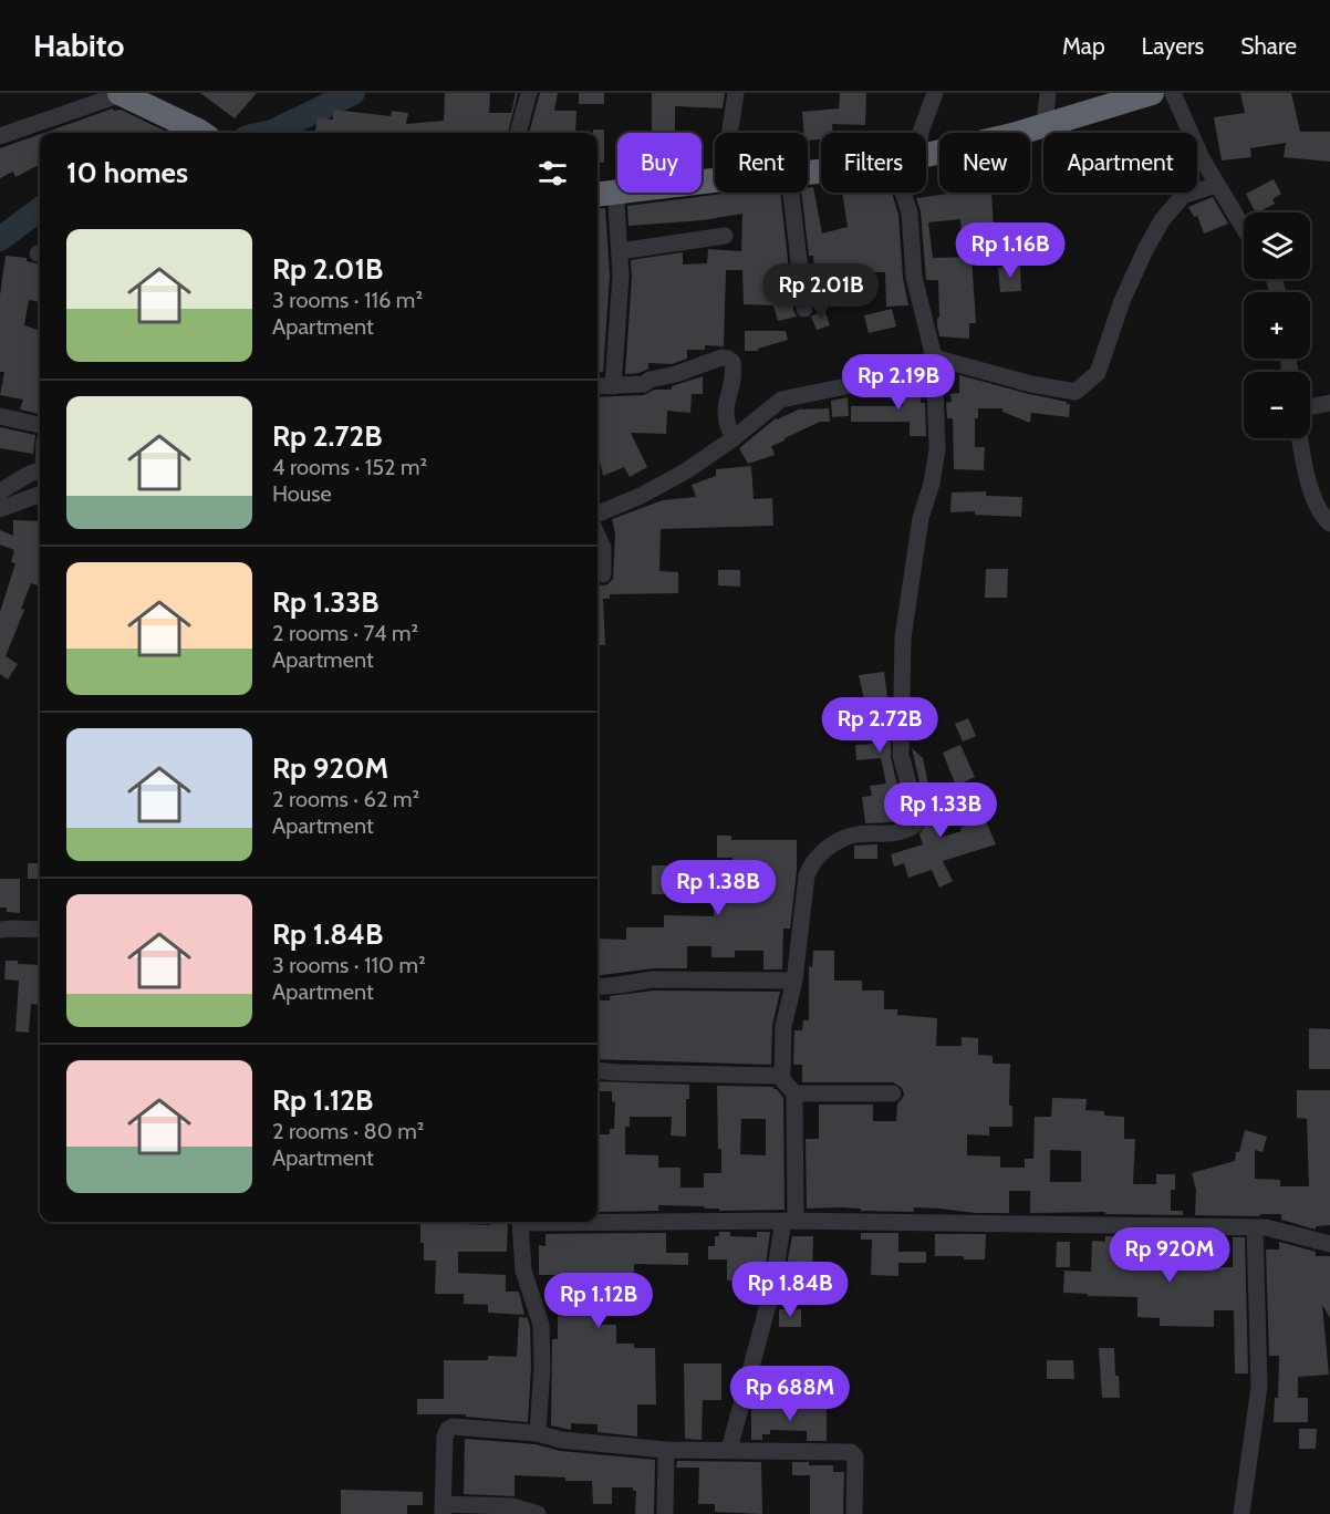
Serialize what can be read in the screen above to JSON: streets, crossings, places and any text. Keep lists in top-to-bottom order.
{
  "page": {
    "header": "Habito",
    "nav": ["Map", "Layers", "Share"],
    "chip": [
      "Buy",
      "Rent",
      "Filters",
      "New",
      "Apartment"
    ],
    "heading": "10 homes",
    "map_buttons": ["+", "−"],
    "list": [
      {
        "name": "Rp 2.01B",
        "note": "3 rooms · 116 m² · Apartment"
      },
      {
        "name": "Rp 2.72B",
        "note": "4 rooms · 152 m² · House"
      },
      {
        "name": "Rp 1.33B",
        "note": "2 rooms · 74 m² · Apartment"
      },
      {
        "name": "Rp 920M",
        "note": "2 rooms · 62 m² · Apartment"
      },
      {
        "name": "Rp 1.84B",
        "note": "3 rooms · 110 m² · Apartment"
      },
      {
        "name": "Rp 1.12B",
        "note": "2 rooms · 80 m² · Apartment"
      }
    ],
    "price": [
      "Rp 1.16B",
      "Rp 2.01B",
      "Rp 2.19B",
      "Rp 2.72B",
      "Rp 1.33B",
      "Rp 1.38B",
      "Rp 920M",
      "Rp 1.84B",
      "Rp 1.12B",
      "Rp 688M"
    ]
  }
}
